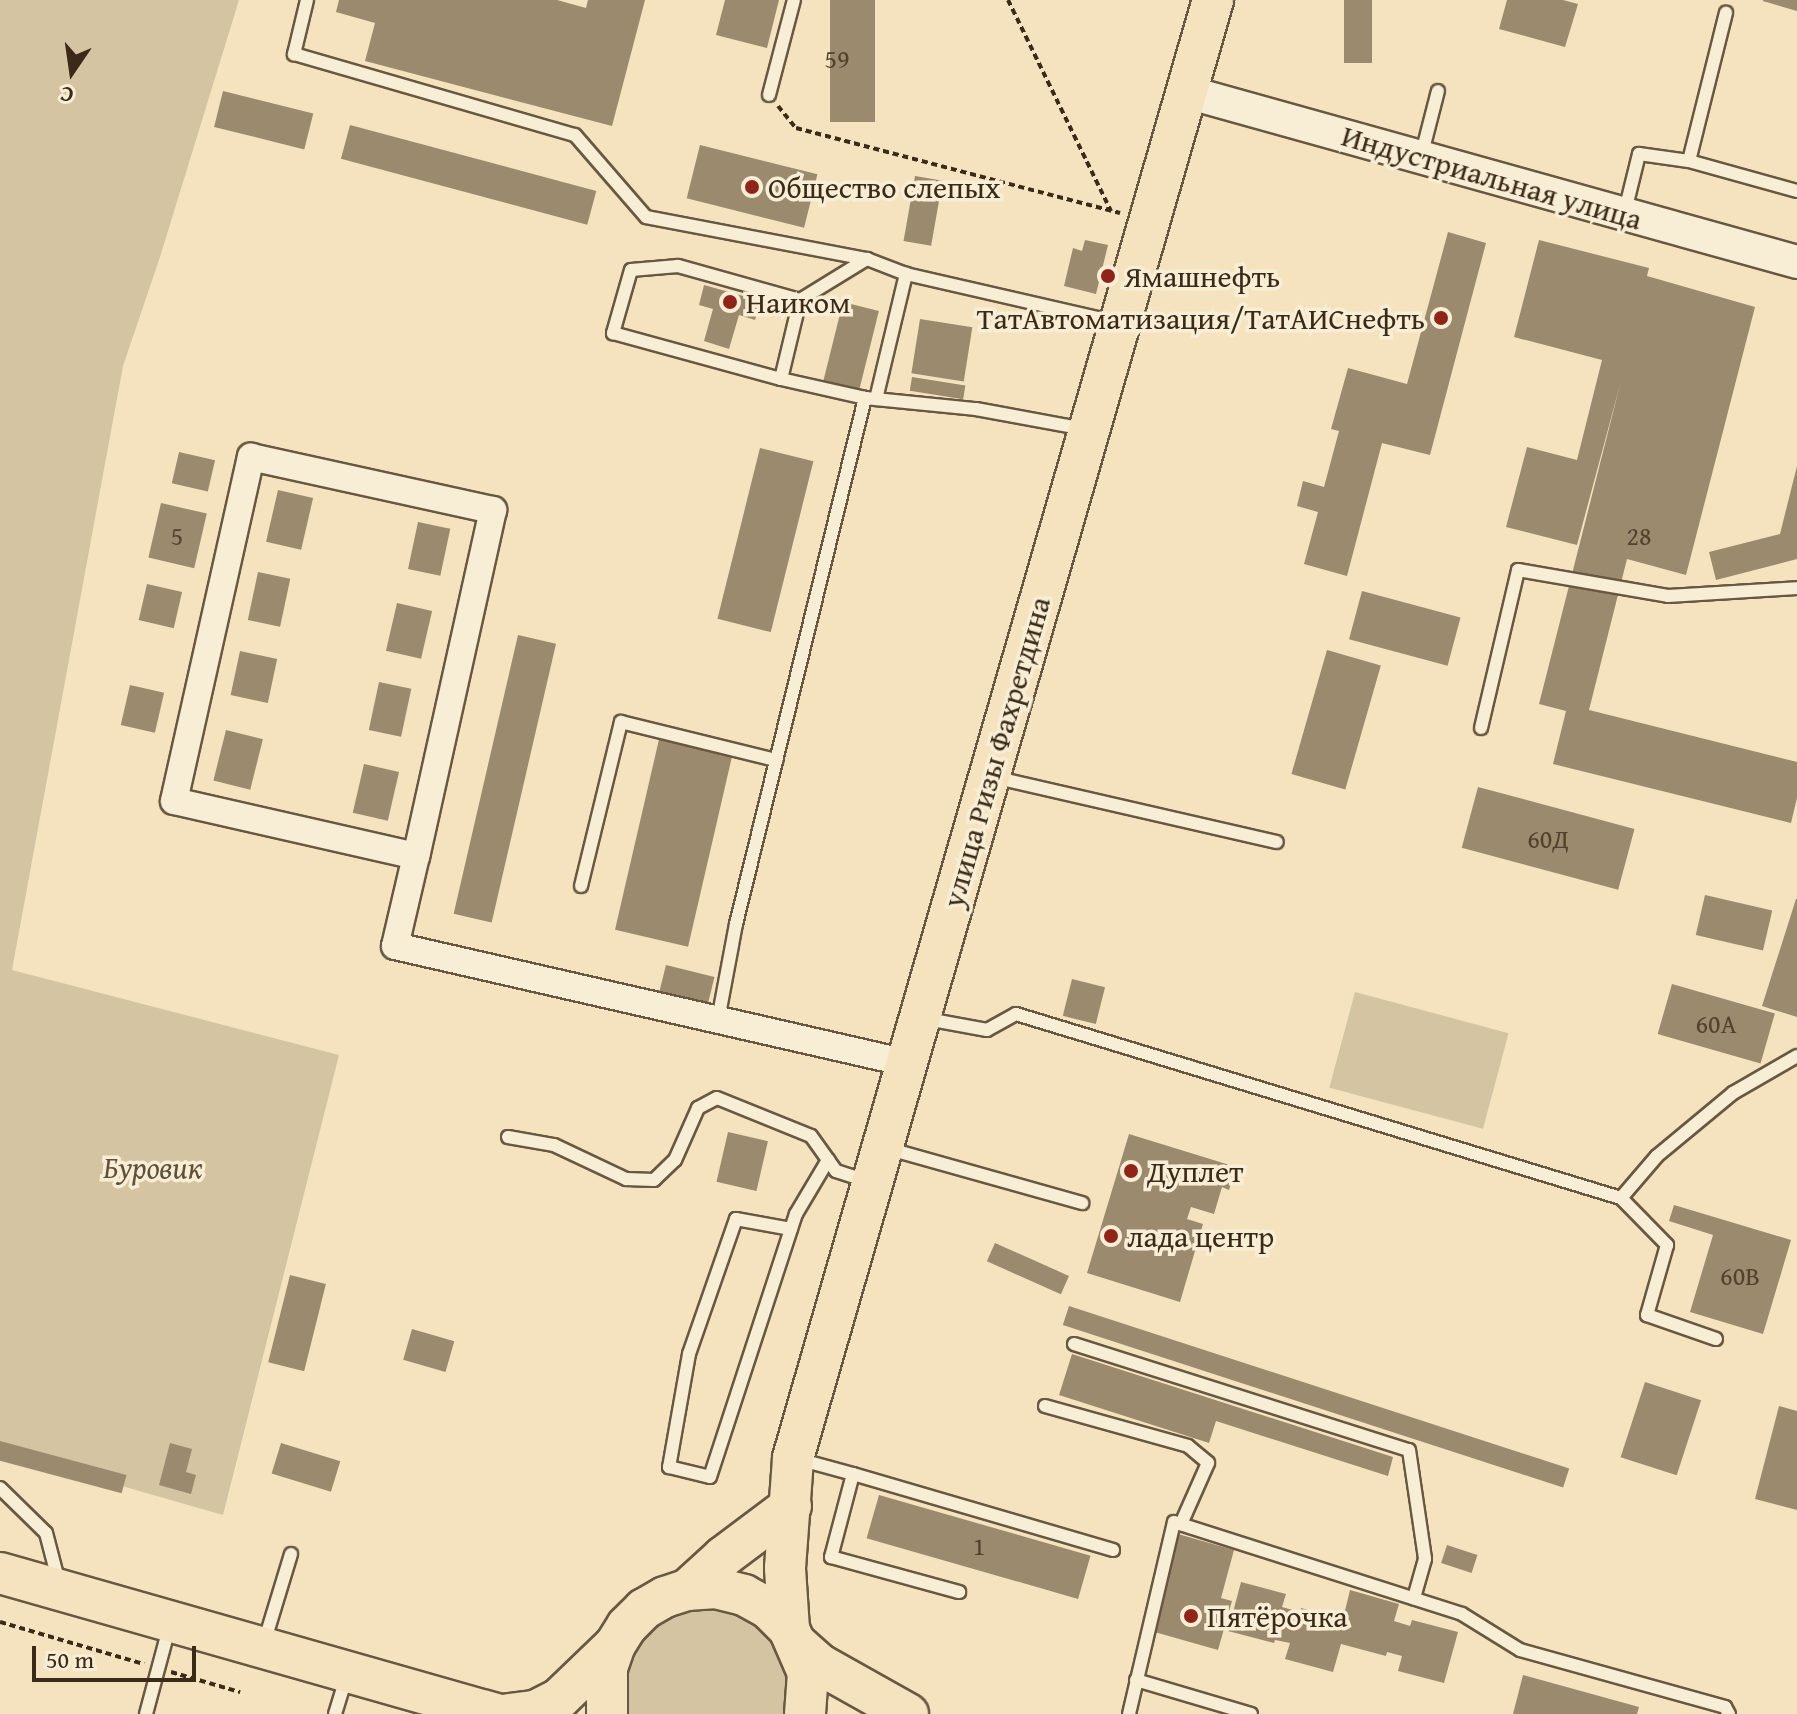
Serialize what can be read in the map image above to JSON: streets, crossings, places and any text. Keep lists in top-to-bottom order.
{
  "streets": {
    "main road": ["улица Ризы Фахретдина"],
    "street": ["Индустриальная улица"]
  },
  "crossings": [
    ["Индустриальная улица", "улица Ризы Фахретдина"]
  ],
  "parks": ["Буровик"],
  "places": [
    "Общество слепых",
    "Ямашнефть",
    "Наиком",
    "ТатАвтоматизация/ТатАИСнефть",
    "Дуплет",
    "лада центр",
    "Пятёрочка"
  ],
  "house_numbers": [
    "59",
    "5",
    "28",
    "60Д",
    "60А",
    "60В",
    "1"
  ],
  "scale_bar": "50 m",
  "north": "bottom"
}
